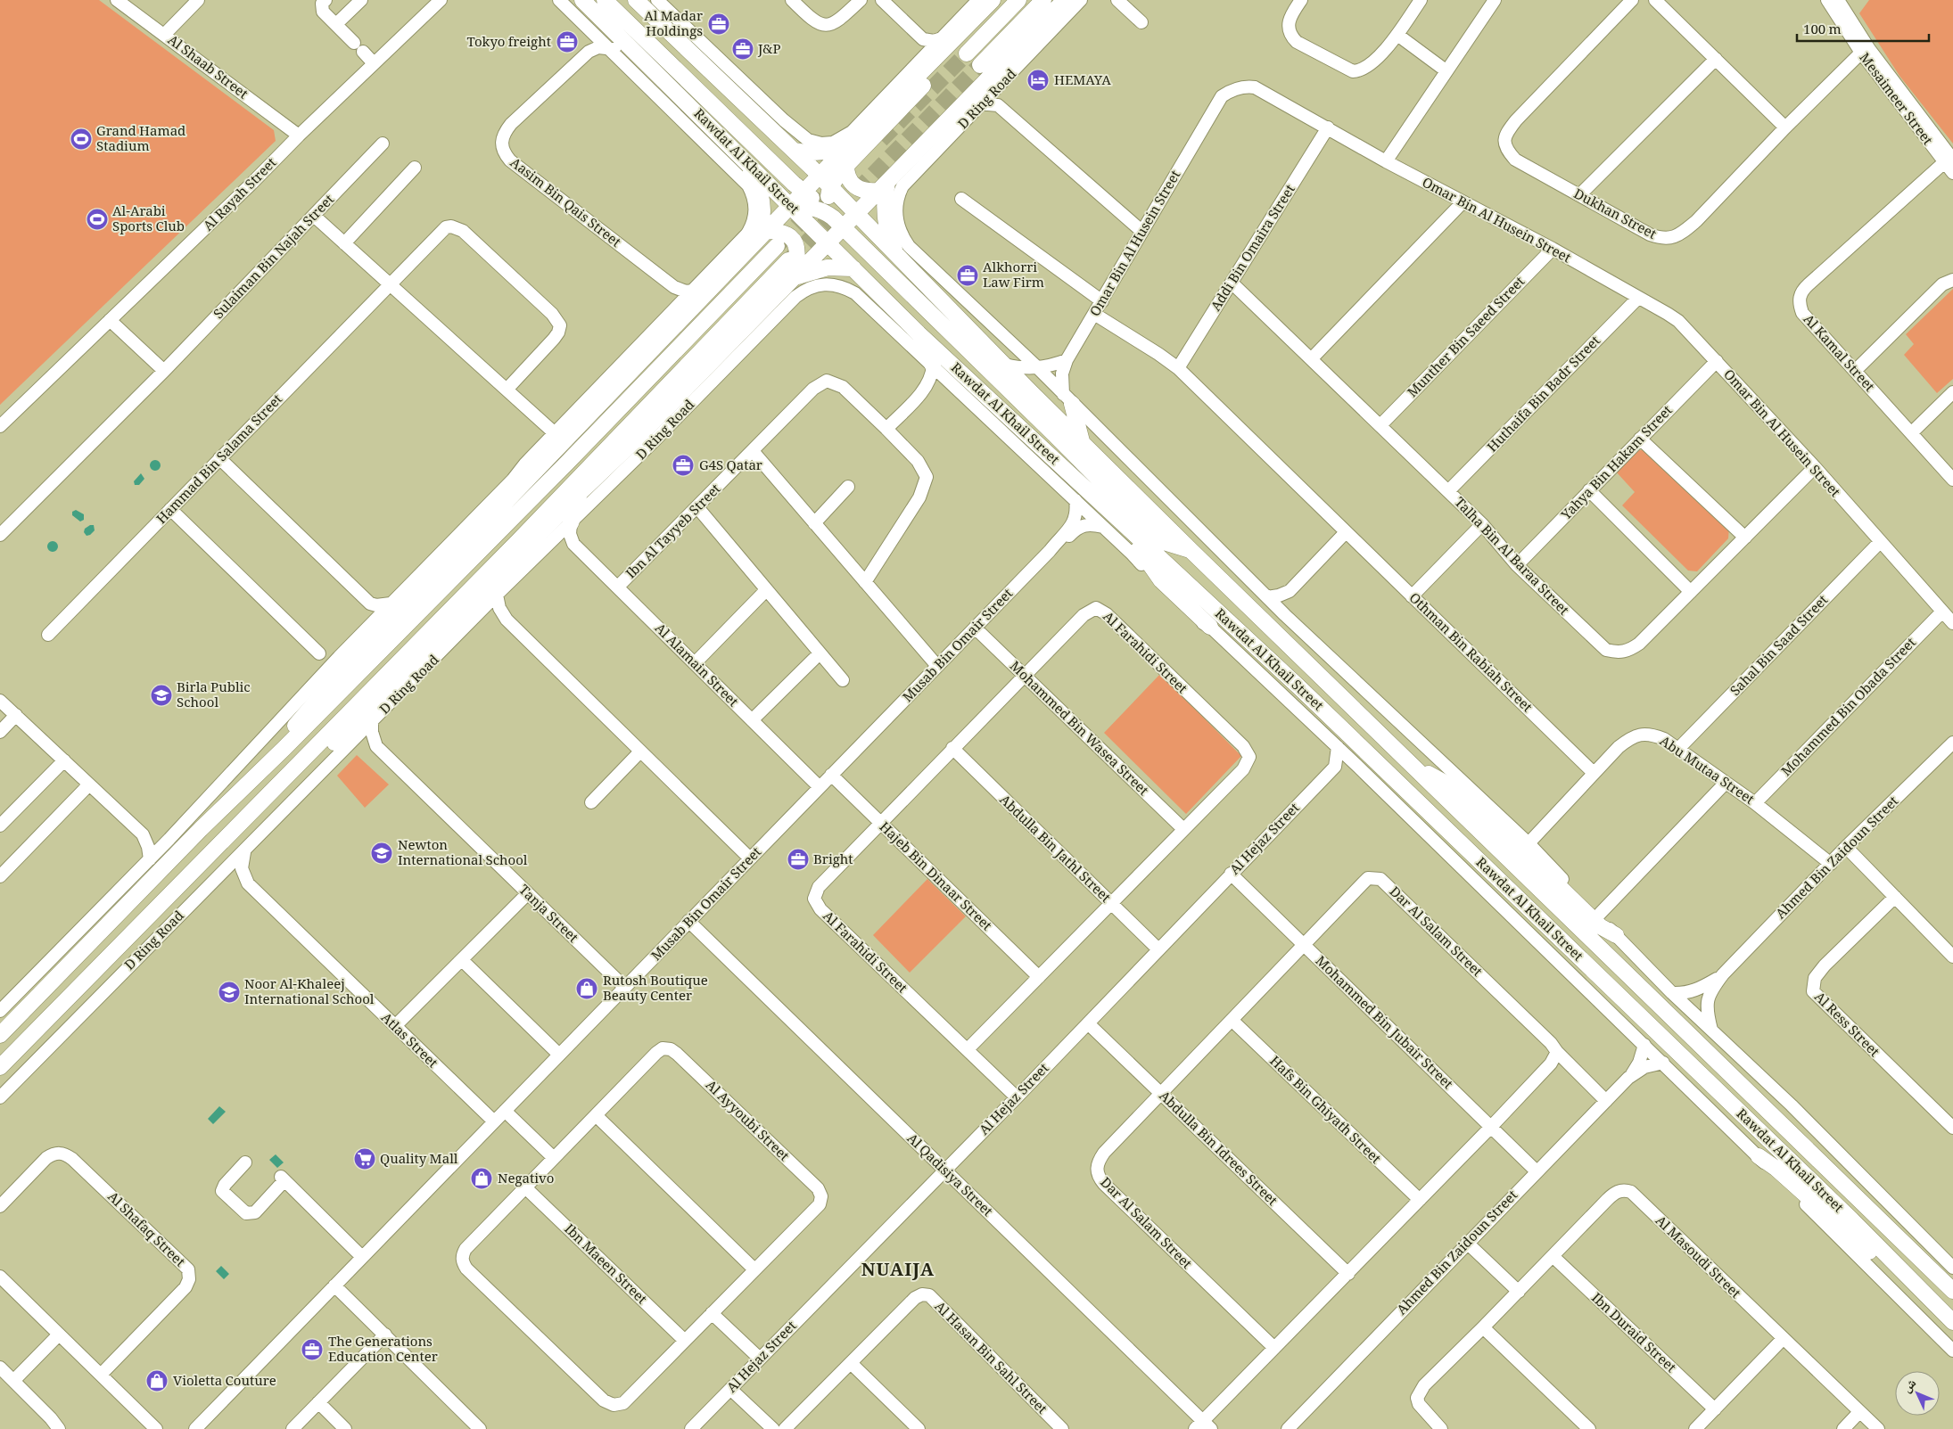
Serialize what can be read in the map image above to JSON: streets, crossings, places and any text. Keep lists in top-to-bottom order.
{
  "streets": {
    "main road": ["D Ring Road", "Rawdat Al Khail Street"],
    "street": [
      "Al Shaab Street",
      "Mesaimeer Street",
      "Al Rayah Street",
      "Aasim Bin Qais Street",
      "Dukhan Street",
      "Omar Bin Al Husein Street",
      "Addi Bin Omaira Street",
      "Sulaiman Bin Najah Street",
      "Munther Bin Saeed Street",
      "Al Kamal Street",
      "Huthaifa Bin Badr Street",
      "Hammad Bin Salama Street",
      "Yahya Bin Hakam Street",
      "Ibn Al Tayyeb Street",
      "Talha Bin Al Baraa Street",
      "Musab Bin Omair Street",
      "Sahal Bin Saad Street",
      "Al Farahidi Street",
      "Othman Bin Rabiah Street",
      "Al Alamain Street",
      "Mohammed Bin Obada Street",
      "Mohammed Bin Wasea Street",
      "Abu Mutaa Street",
      "Al Hejaz Street",
      "Abdulla Bin Jathl Street",
      "Ahmed Bin Zaidoun Street",
      "Hajeb Bin Dinaar Street",
      "Tanja Street",
      "Dar Al Salam Street",
      "Mohammed Bin Jubair Street",
      "Al Ress Street",
      "Atlas Street",
      "Hafs Bin Ghiyath Street",
      "Al Ayyoubi Street",
      "Abdulla Bin Idrees Street",
      "Al Qadisiya Street",
      "Al Shafaq Street",
      "Al Masoudi Street",
      "Ibn Maeen Street",
      "Ibn Duraid Street",
      "Al Hasan Bin Sahl Street"
    ]
  },
  "crossings": [
    ["Al Shaab Street", "Al Rayah Street"],
    ["D Ring Road", "Rawdat Al Khail Street"],
    ["Mesaimeer Street", "Dukhan Street"],
    ["Mesaimeer Street", "Al Kamal Street"],
    ["Rawdat Al Khail Street", "Aasim Bin Qais Street"],
    ["Rawdat Al Khail Street", "Musab Bin Omair Street"],
    ["Rawdat Al Khail Street", "Ahmed Bin Zaidoun Street"],
    ["Omar Bin Al Husein Street", "Addi Bin Omaira Street"],
    ["Omar Bin Al Husein Street", "Munther Bin Saeed Street"],
    ["Omar Bin Al Husein Street", "Huthaifa Bin Badr Street"],
    ["Omar Bin Al Husein Street", "Yahya Bin Hakam Street"],
    ["Omar Bin Al Husein Street", "Talha Bin Al Baraa Street"],
    ["Omar Bin Al Husein Street", "Sahal Bin Saad Street"],
    ["Omar Bin Al Husein Street", "Othman Bin Rabiah Street"],
    ["Omar Bin Al Husein Street", "Mohammed Bin Obada Street"],
    ["Addi Bin Omaira Street", "Talha Bin Al Baraa Street"],
    ["Addi Bin Omaira Street", "Othman Bin Rabiah Street"],
    ["Munther Bin Saeed Street", "Talha Bin Al Baraa Street"],
    ["Huthaifa Bin Badr Street", "Talha Bin Al Baraa Street"],
    ["Yahya Bin Hakam Street", "Talha Bin Al Baraa Street"],
    ["Ibn Al Tayyeb Street", "Al Alamain Street"],
    ["Musab Bin Omair Street", "Al Alamain Street"],
    ["Musab Bin Omair Street", "Mohammed Bin Wasea Street"],
    ["Musab Bin Omair Street", "Hajeb Bin Dinaar Street"],
    ["Musab Bin Omair Street", "Tanja Street"],
    ["Musab Bin Omair Street", "Atlas Street"],
    ["Musab Bin Omair Street", "Al Qadisiya Street"],
    ["Sahal Bin Saad Street", "Abu Mutaa Street"],
    ["Al Farahidi Street", "Mohammed Bin Wasea Street"],
    ["Al Farahidi Street", "Al Hejaz Street"],
    ["Al Farahidi Street", "Abdulla Bin Jathl Street"],
    ["Al Farahidi Street", "Hajeb Bin Dinaar Street"],
    ["Othman Bin Rabiah Street", "Abu Mutaa Street"],
    ["Mohammed Bin Obada Street", "Abu Mutaa Street"],
    ["Abu Mutaa Street", "Ahmed Bin Zaidoun Street"],
    ["Al Hejaz Street", "Abdulla Bin Jathl Street"],
    ["Al Hejaz Street", "Mohammed Bin Jubair Street"],
    ["Al Hejaz Street", "Abdulla Bin Idrees Street"],
    ["Al Hejaz Street", "Al Qadisiya Street"],
    ["Ahmed Bin Zaidoun Street", "Mohammed Bin Jubair Street"],
    ["Dar Al Salam Street", "Mohammed Bin Jubair Street"],
    ["Dar Al Salam Street", "Hafs Bin Ghiyath Street"],
    ["Dar Al Salam Street", "Abdulla Bin Idrees Street"],
    ["Al Ayyoubi Street", "Ibn Maeen Street"],
    ["Al Masoudi Street", "Ibn Duraid Street"]
  ],
  "districts": ["NUAIJA"],
  "places": {
    "office": [
      "Al Madar Holdings",
      "Tokyo freight",
      "J&P",
      "Alkhorri Law Firm",
      "G4S Qatar",
      "Bright",
      "The Generations Education Center"
    ],
    "hotel": ["HEMAYA"],
    "sports": ["Grand Hamad Stadium", "Al-Arabi Sports Club"],
    "school or university": ["Birla Public School", "Newton International School", "Noor Al-Khaleej International School"],
    "shop": ["Rutosh Boutique Beauty Center", "Negativo", "Violetta Couture"],
    "supermarket": ["Quality Mall"]
  },
  "scale_bar": "100 m",
  "north": "top left"
}
